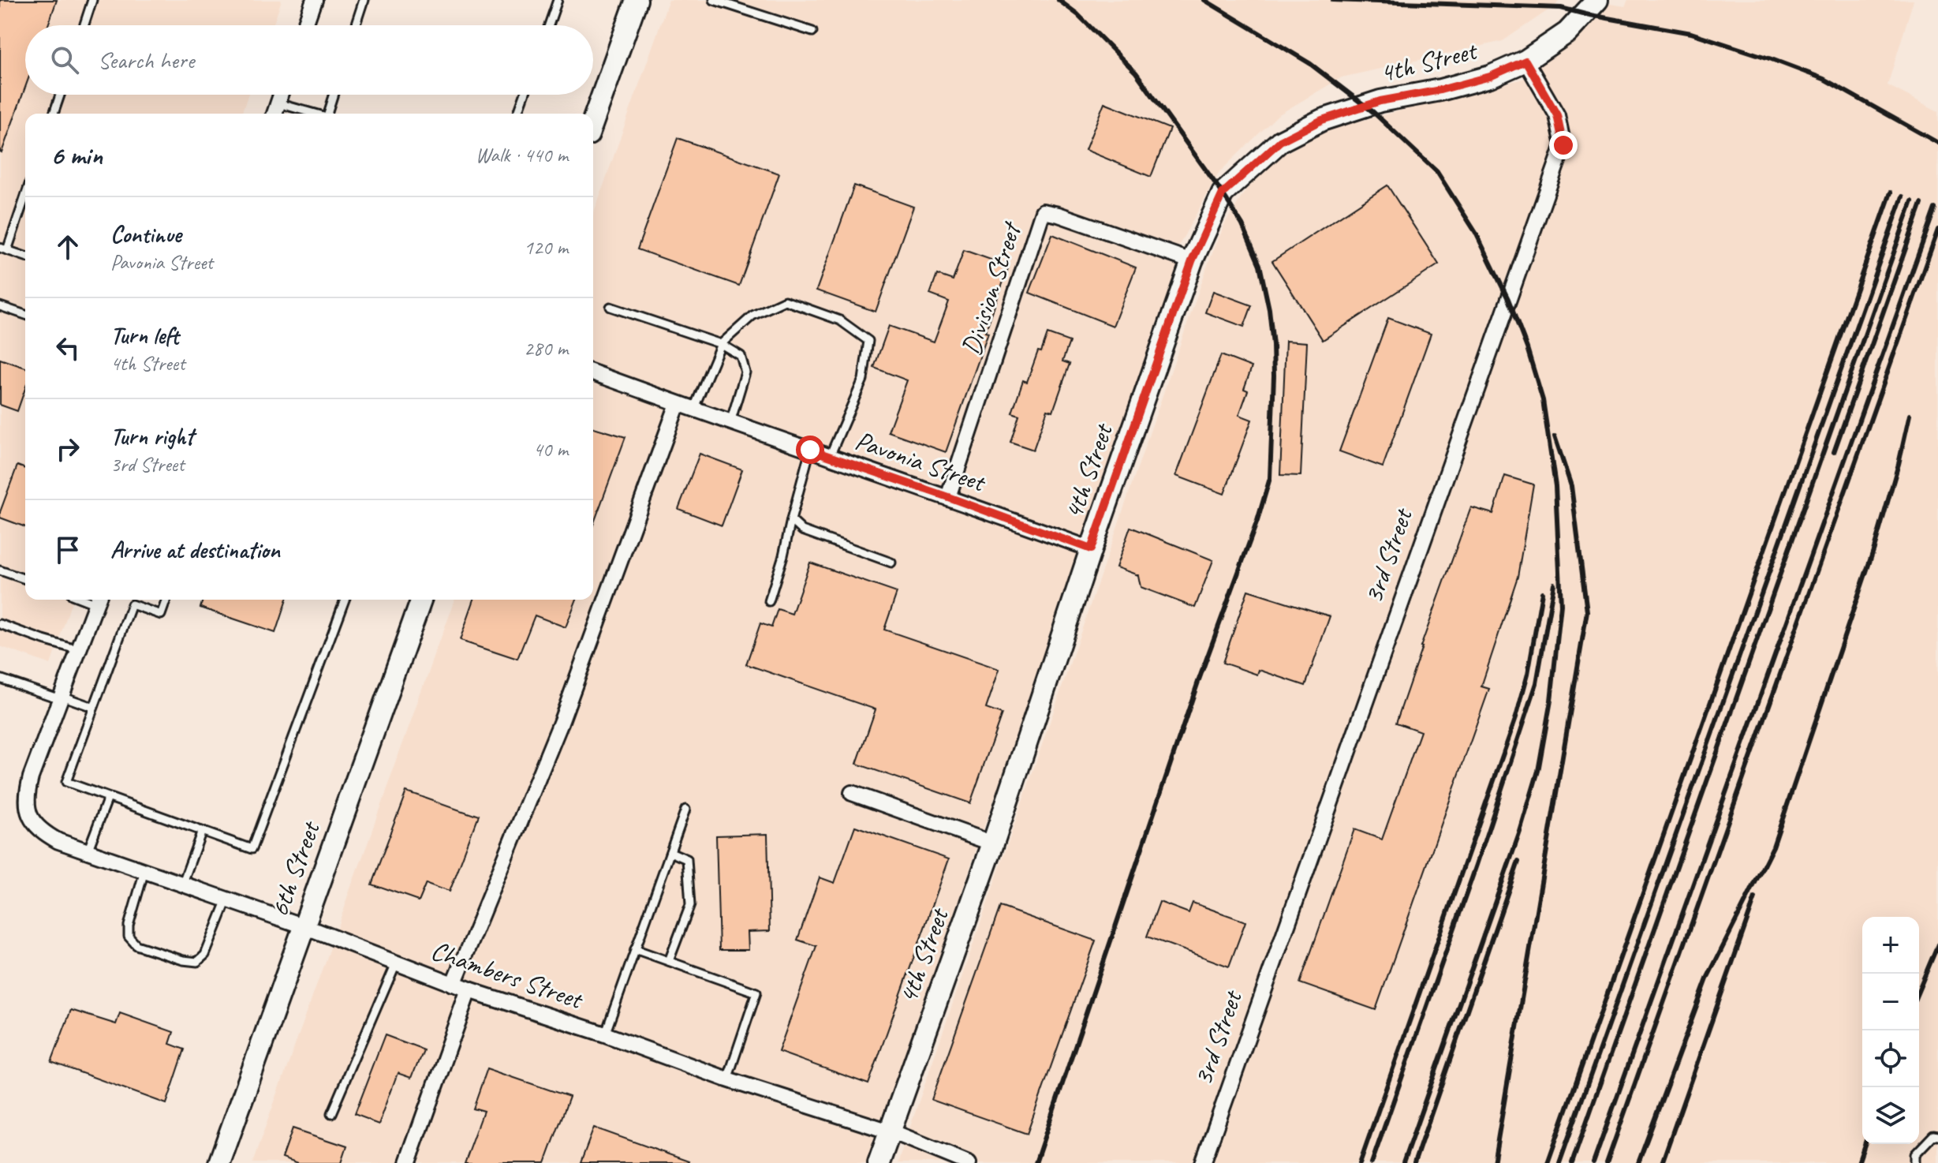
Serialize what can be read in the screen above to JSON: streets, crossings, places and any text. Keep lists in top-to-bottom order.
{
  "streets": {
    "main road": ["4th Street", "6th Street"],
    "street": [
      "Division Street",
      "Pavonia Street",
      "3rd Street",
      "Chambers Street"
    ]
  },
  "crossings": [
    ["4th Street", "Division Street"],
    ["4th Street", "Pavonia Street"],
    ["4th Street", "3rd Street"],
    ["4th Street", "Chambers Street"],
    ["Division Street", "Pavonia Street"],
    ["6th Street", "Chambers Street"]
  ],
  "page": {
    "search": "Search here",
    "heading": ["6 min", "Walk · 440 m"],
    "list": [
      ["Continue", "Pavonia Street", "120 m"],
      ["Turn left", "4th Street", "280 m"],
      ["Turn right", "3rd Street", "40 m"],
      "Arrive at destination"
    ],
    "map_buttons": ["+", "−"]
  }
}
